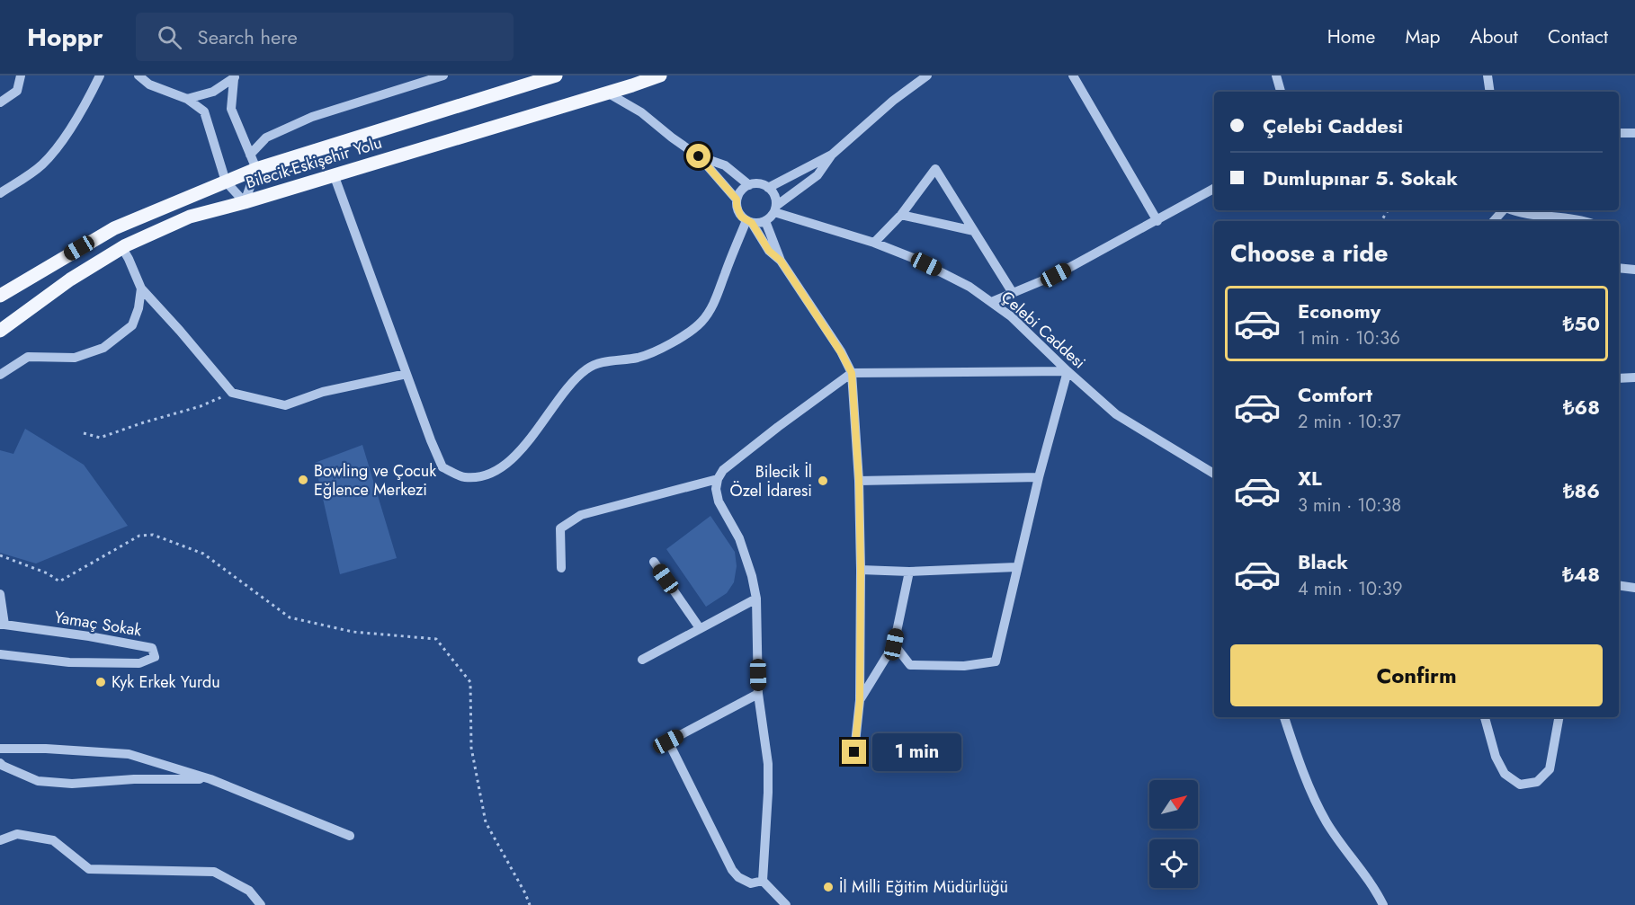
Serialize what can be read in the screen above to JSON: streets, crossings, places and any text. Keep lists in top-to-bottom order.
{
  "streets": {
    "main road": ["Bilecik-Eskişehir Yolu"],
    "street": ["Çelebi Caddesi", "Yamaç Sokak"]
  },
  "places": [
    "Bowling ve Çocuk Eğlence Merkezi",
    "Bilecik İl Özel İdaresi",
    "Kyk Erkek Yurdu",
    "İl Milli Eğitim Müdürlüğü"
  ],
  "north": "top right",
  "page": {
    "header": "Hoppr",
    "search": "Search here",
    "nav": [
      "Home",
      "Map",
      "About",
      "Contact"
    ],
    "banner": ["Çelebi Caddesi", "Dumlupınar 5. Sokak"],
    "heading": "Choose a ride",
    "list": [
      {
        "name": "Economy",
        "note": "1 min · 10:36",
        "value": "₺50"
      },
      {
        "name": "Comfort",
        "note": "2 min · 10:37",
        "value": "₺68"
      },
      {
        "name": "XL",
        "note": "3 min · 10:38",
        "value": "₺86"
      },
      {
        "name": "Black",
        "note": "4 min · 10:39",
        "value": "₺48"
      }
    ],
    "buttons": "Confirm",
    "bubble": "1 min"
  }
}
